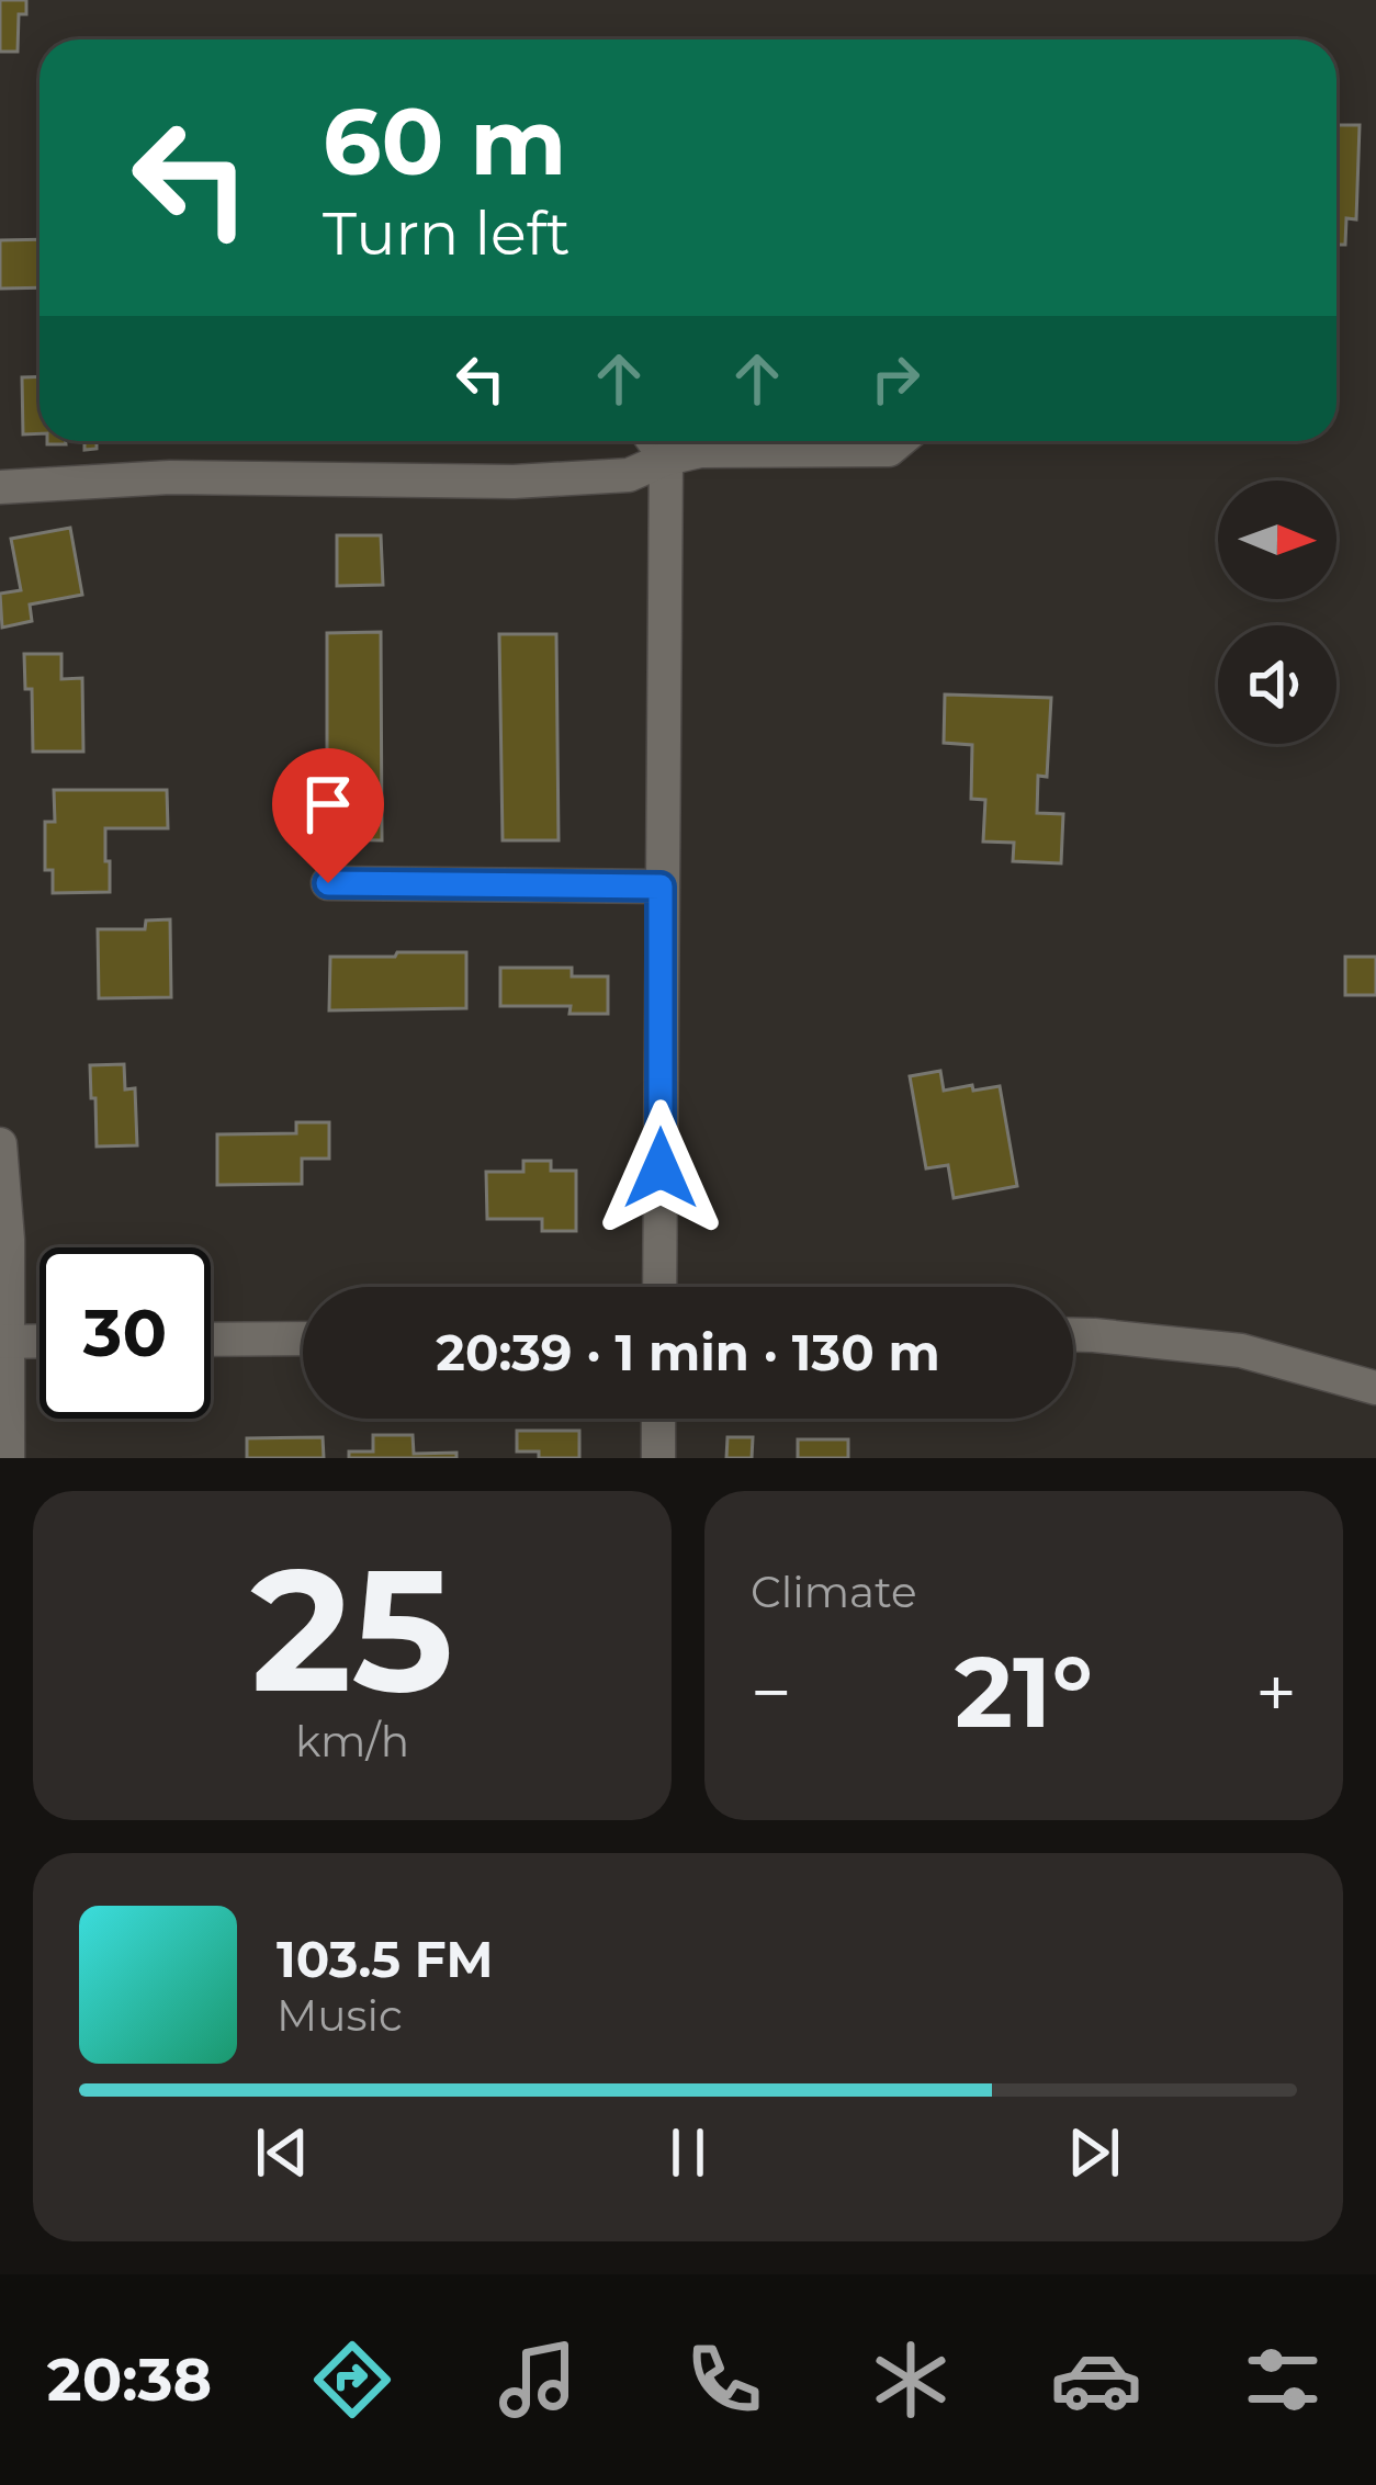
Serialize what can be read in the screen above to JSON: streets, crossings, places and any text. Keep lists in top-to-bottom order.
{
  "north": "right",
  "page": {
    "turn": ["60 m", "Turn left"],
    "limit": "30",
    "trip": "20:39 · 1 min · 130 m",
    "tile": [
      ["25", "km/h"],
      "Climate"
    ],
    "heat": ["−", "21°", "+"],
    "song": ["103.5 FM", "Music"],
    "tabs": "20:38"
  }
}
